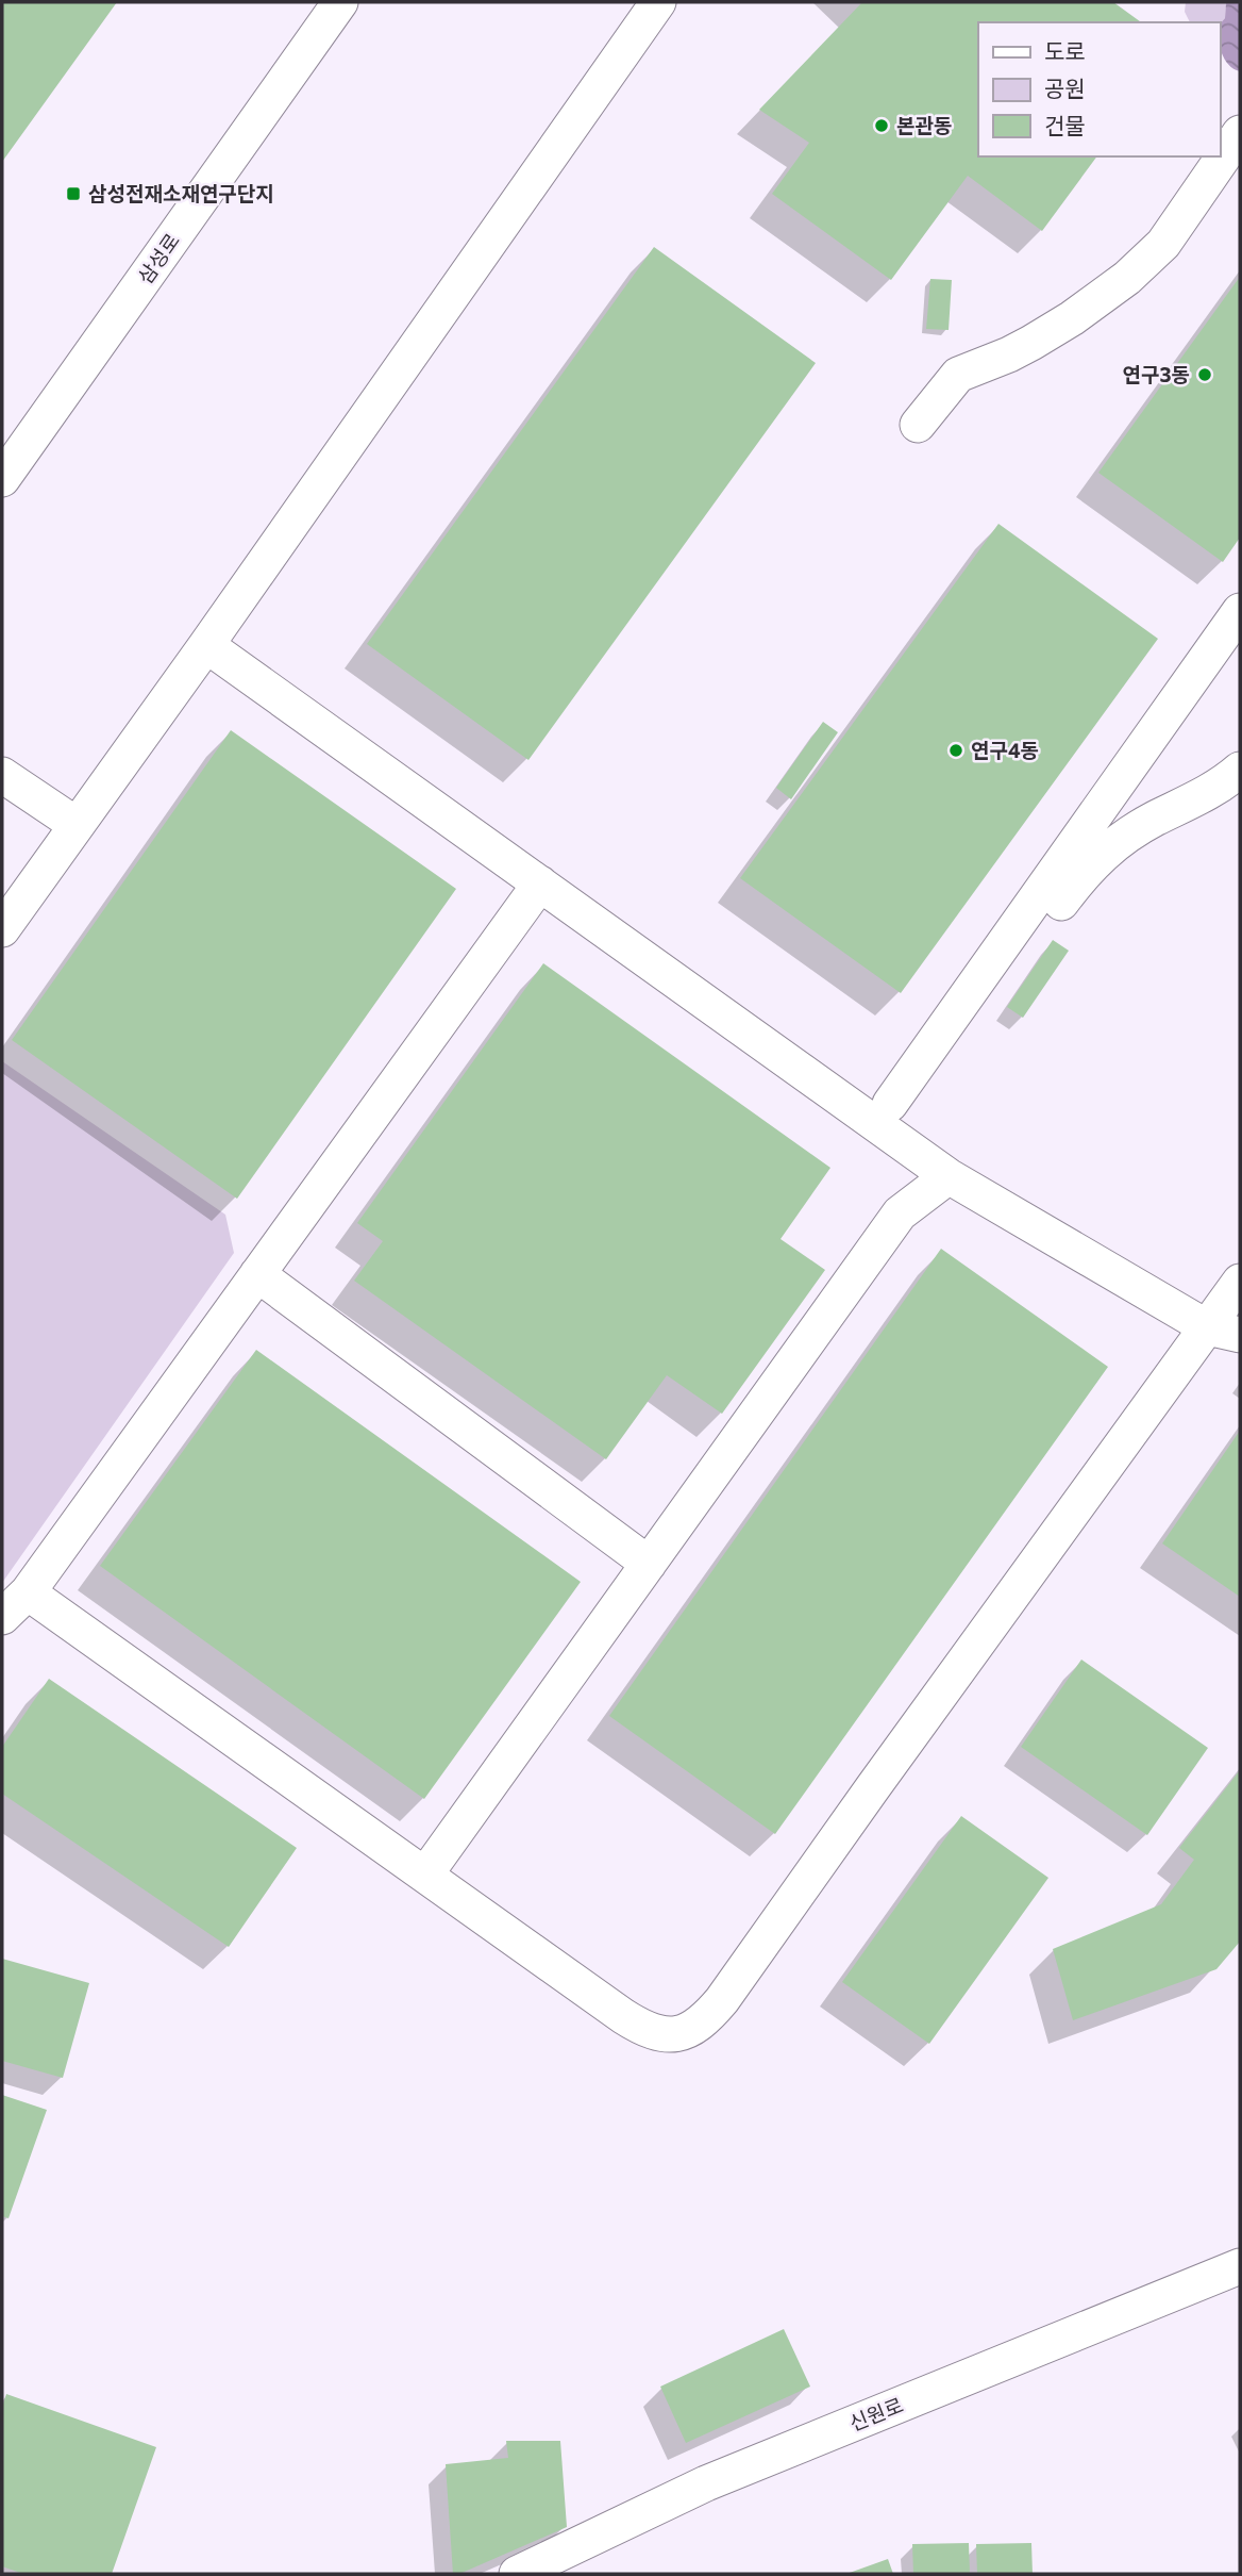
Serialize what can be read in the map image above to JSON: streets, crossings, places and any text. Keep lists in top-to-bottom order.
{
  "streets": {
    "street": ["삼성로", "신원로"]
  },
  "places": {
    "other": ["본관동", "연구3동", "연구4동"],
    "transit": ["삼성전재소재연구단지"]
  },
  "legend": ["도로", "공원", "건물"]
}
